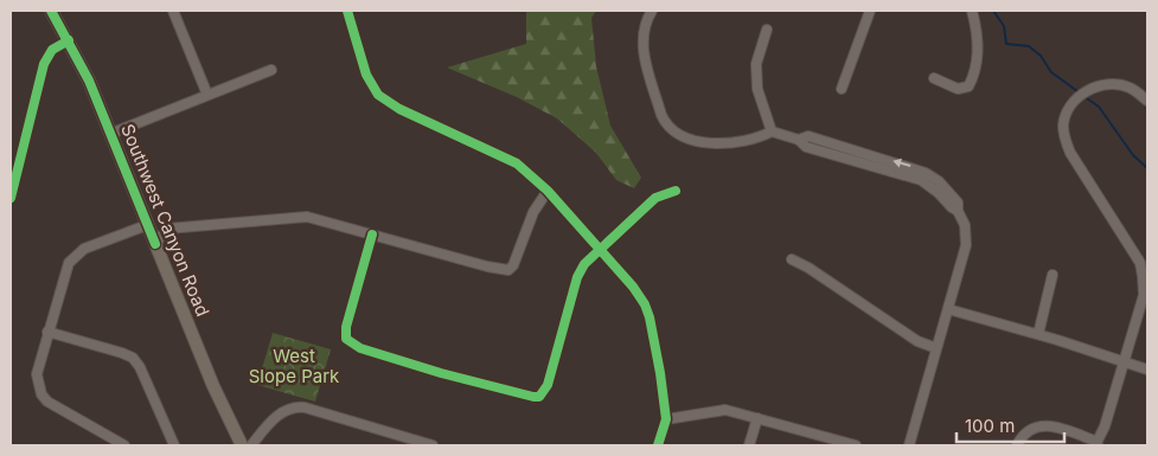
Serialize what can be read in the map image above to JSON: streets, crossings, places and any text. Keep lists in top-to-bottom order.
{
  "streets": {
    "main road": ["Southwest Canyon Road"]
  },
  "parks": ["West Slope Park"],
  "scale_bar": "100 m"
}
